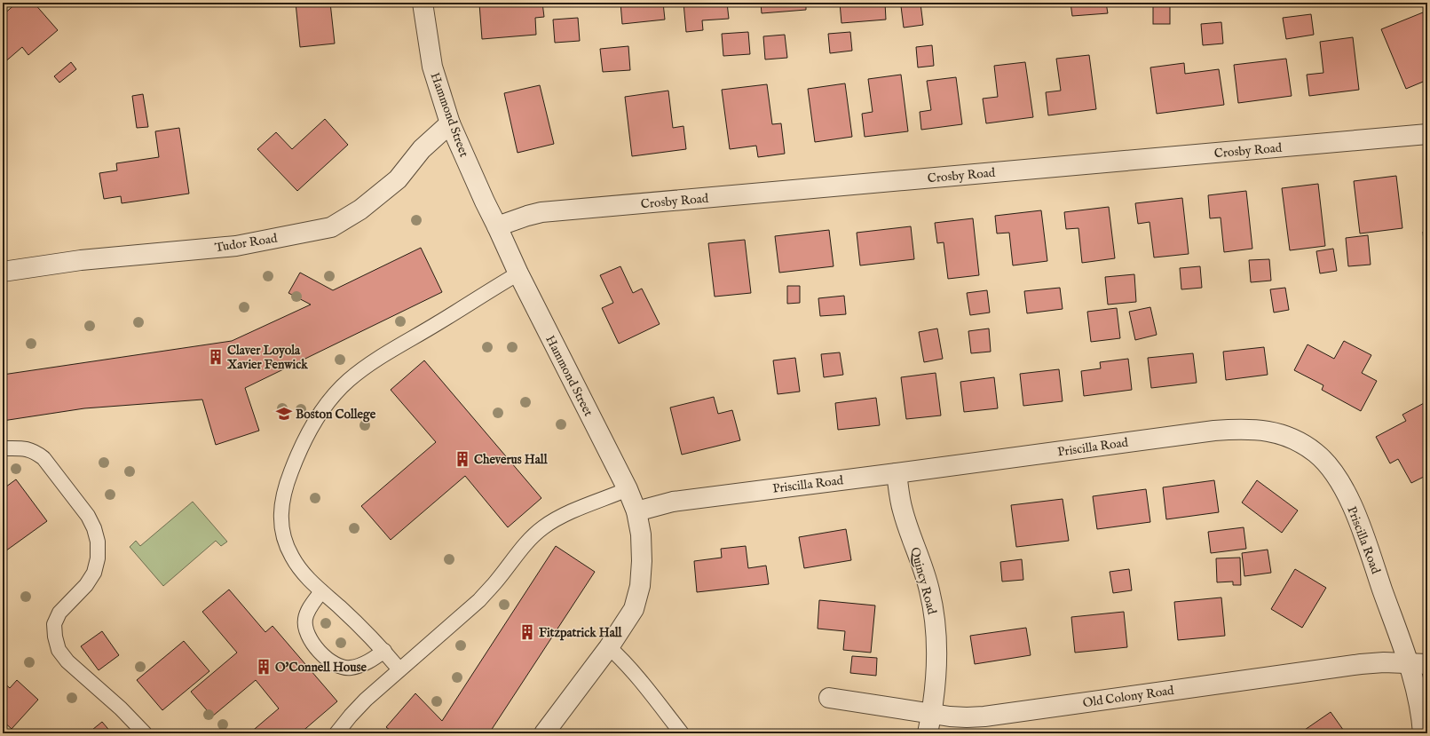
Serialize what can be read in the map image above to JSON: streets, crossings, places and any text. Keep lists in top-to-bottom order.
{
  "streets": {
    "street": [
      "Hammond Street",
      "Crosby Road",
      "Tudor Road",
      "Priscilla Road",
      "Quincy Road",
      "Old Colony Road"
    ]
  },
  "crossings": [
    ["Hammond Street", "Crosby Road"],
    ["Hammond Street", "Tudor Road"],
    ["Hammond Street", "Priscilla Road"],
    ["Priscilla Road", "Quincy Road"],
    ["Priscilla Road", "Old Colony Road"],
    ["Quincy Road", "Old Colony Road"]
  ],
  "places": {
    "building": [
      "Claver Loyola Xavier Fenwick",
      "Cheverus Hall",
      "Fitzpatrick Hall",
      "O'Connell House"
    ],
    "school or university": ["Boston College"]
  }
}
